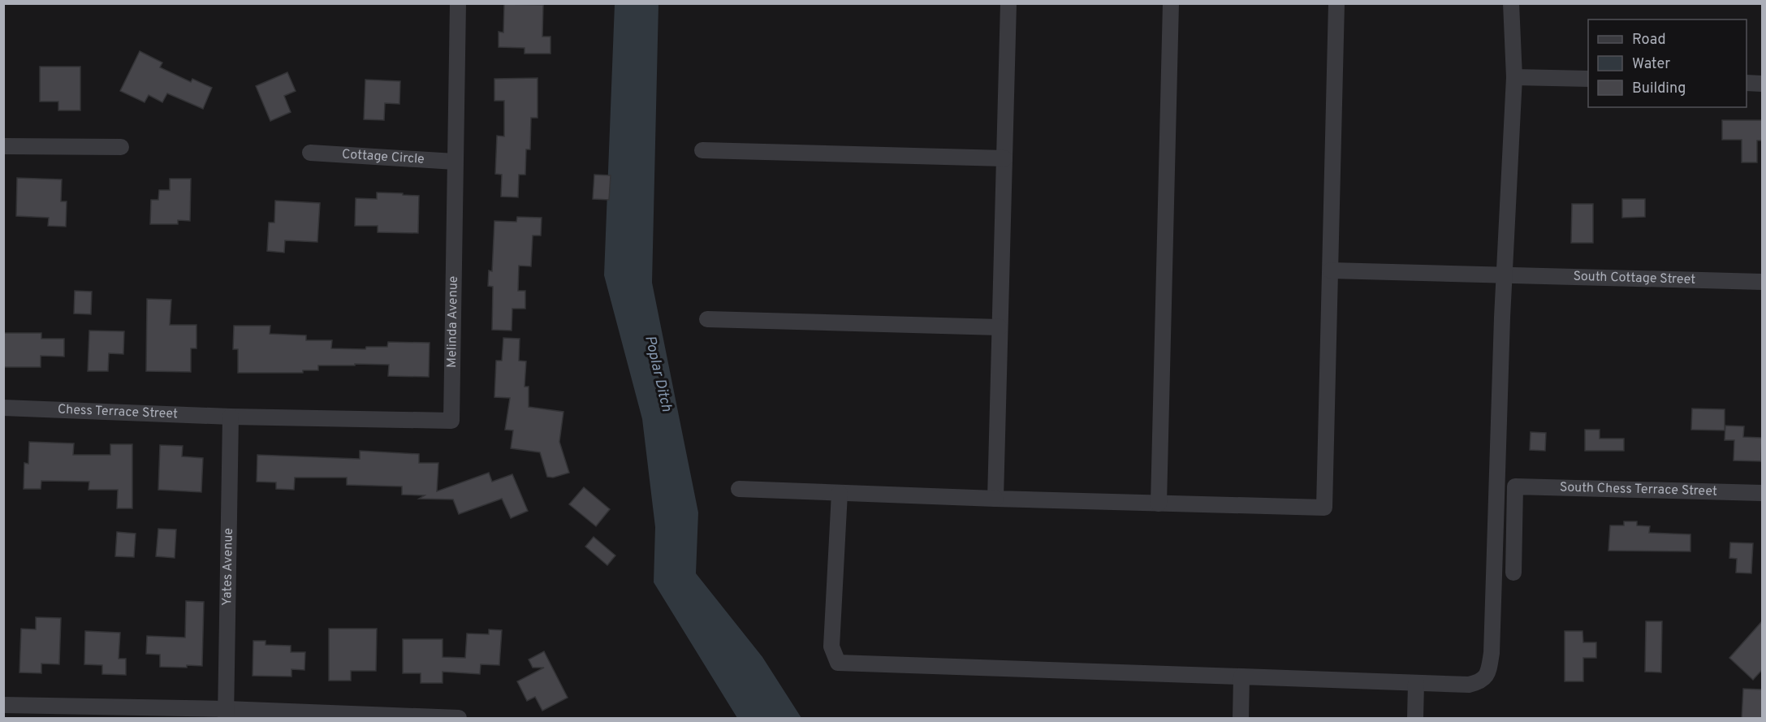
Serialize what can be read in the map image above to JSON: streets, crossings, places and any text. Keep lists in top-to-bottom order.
{
  "streets": {
    "street": [
      "Cottage Circle",
      "South Cottage Street",
      "Melinda Avenue",
      "Chess Terrace Street",
      "South Chess Terrace Street",
      "Yates Avenue"
    ]
  },
  "crossings": [
    ["Cottage Circle", "Melinda Avenue"],
    ["Melinda Avenue", "Chess Terrace Street"],
    ["Melinda Avenue", "Yates Avenue"],
    ["Chess Terrace Street", "Yates Avenue"]
  ],
  "water": ["Poplar Ditch"],
  "legend": ["Road", "Water", "Building"]
}
